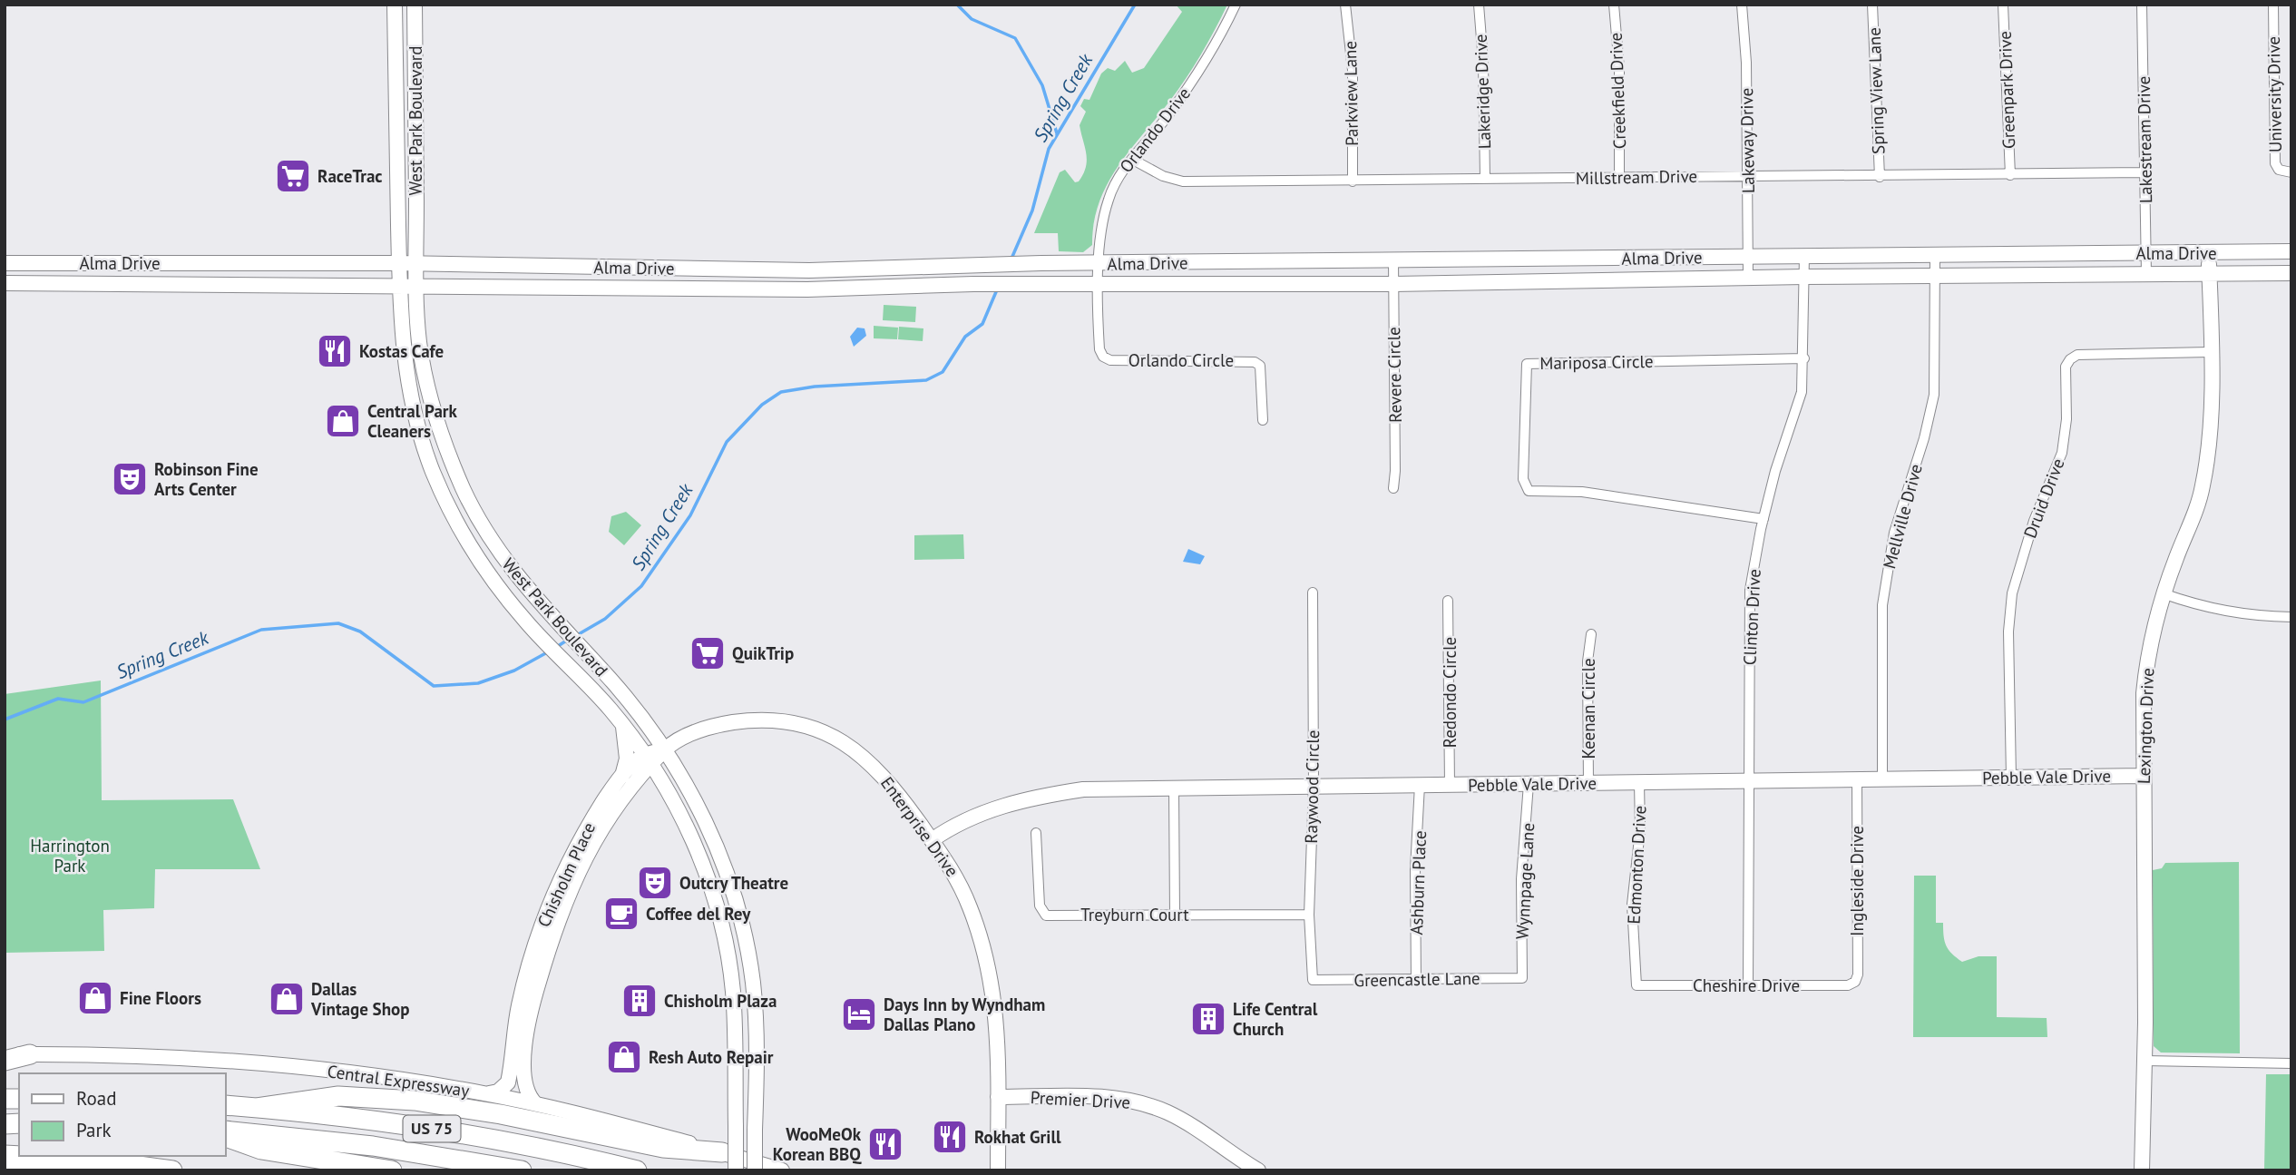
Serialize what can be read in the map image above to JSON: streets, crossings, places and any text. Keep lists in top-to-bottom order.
{
  "streets": {
    "highway": ["US 75"],
    "main road": [
      "West Park Boulevard",
      "Alma Drive",
      "Lexington Drive",
      "Pebble Vale Drive",
      "Enterprise Drive",
      "Chisholm Place",
      "Central Expressway",
      "Premier Drive"
    ],
    "street": [
      "Greenpark Drive",
      "Creekfield Drive",
      "Spring View Lane",
      "Lakeridge Drive",
      "Parkview Lane",
      "University Drive",
      "Orlando Drive",
      "Lakestream Drive",
      "Lakeway Drive",
      "Millstream Drive",
      "Orlando Circle",
      "Mariposa Circle",
      "Revere Circle",
      "Druid Drive",
      "Mellville Drive",
      "Clinton Drive",
      "Redondo Circle",
      "Keenan Circle",
      "Raywood Circle",
      "Edmonton Drive",
      "Wynnpage Lane",
      "Ingleside Drive",
      "Ashburn Place",
      "Treyburn Court",
      "Greencastle Lane",
      "Cheshire Drive"
    ]
  },
  "crossings": [
    ["Greenpark Drive", "Millstream Drive"],
    ["Creekfield Drive", "Millstream Drive"],
    ["Spring View Lane", "Millstream Drive"],
    ["Lakeridge Drive", "Millstream Drive"],
    ["Parkview Lane", "Millstream Drive"],
    ["West Park Boulevard", "Alma Drive"],
    ["West Park Boulevard", "Enterprise Drive"],
    ["West Park Boulevard", "Chisholm Place"],
    ["Orlando Drive", "Millstream Drive"],
    ["Orlando Drive", "Alma Drive"],
    ["Orlando Drive", "Orlando Circle"],
    ["Lakestream Drive", "Millstream Drive"],
    ["Lakestream Drive", "Alma Drive"],
    ["Lakeway Drive", "Millstream Drive"],
    ["Lakeway Drive", "Alma Drive"],
    ["Alma Drive", "Orlando Circle"],
    ["Alma Drive", "Revere Circle"],
    ["Alma Drive", "Mellville Drive"],
    ["Alma Drive", "Clinton Drive"],
    ["Alma Drive", "Lexington Drive"],
    ["Mariposa Circle", "Clinton Drive"],
    ["Druid Drive", "Lexington Drive"],
    ["Druid Drive", "Pebble Vale Drive"],
    ["Mellville Drive", "Pebble Vale Drive"],
    ["Clinton Drive", "Pebble Vale Drive"],
    ["Clinton Drive", "Cheshire Drive"],
    ["Redondo Circle", "Pebble Vale Drive"],
    ["Keenan Circle", "Pebble Vale Drive"],
    ["Lexington Drive", "Pebble Vale Drive"],
    ["Pebble Vale Drive", "Raywood Circle"],
    ["Pebble Vale Drive", "Enterprise Drive"],
    ["Pebble Vale Drive", "Edmonton Drive"],
    ["Pebble Vale Drive", "Wynnpage Lane"],
    ["Pebble Vale Drive", "Ingleside Drive"],
    ["Pebble Vale Drive", "Ashburn Place"],
    ["Raywood Circle", "Treyburn Court"],
    ["Raywood Circle", "Greencastle Lane"],
    ["Enterprise Drive", "Chisholm Place"],
    ["Enterprise Drive", "Premier Drive"],
    ["Edmonton Drive", "Cheshire Drive"],
    ["Chisholm Place", "Central Expressway"],
    ["Wynnpage Lane", "Greencastle Lane"],
    ["Ingleside Drive", "Cheshire Drive"],
    ["Ashburn Place", "Greencastle Lane"]
  ],
  "water": ["Spring Creek"],
  "parks": ["Harrington Park"],
  "places": {
    "supermarket": ["RaceTrac", "QuikTrip"],
    "restaurant": ["Kostas Cafe", "Rokhat Grill", "WooMeOk Korean BBQ"],
    "shop": [
      "Central Park Cleaners",
      "Fine Floors",
      "Dallas Vintage Shop",
      "Resh Auto Repair"
    ],
    "theatre": ["Robinson Fine Arts Center", "Outcry Theatre"],
    "cafe": ["Coffee del Rey"],
    "building": ["Chisholm Plaza", "Life Central Church"],
    "hotel": ["Days Inn by Wyndham Dallas Plano"]
  },
  "legend": ["Road", "Park"]
}
